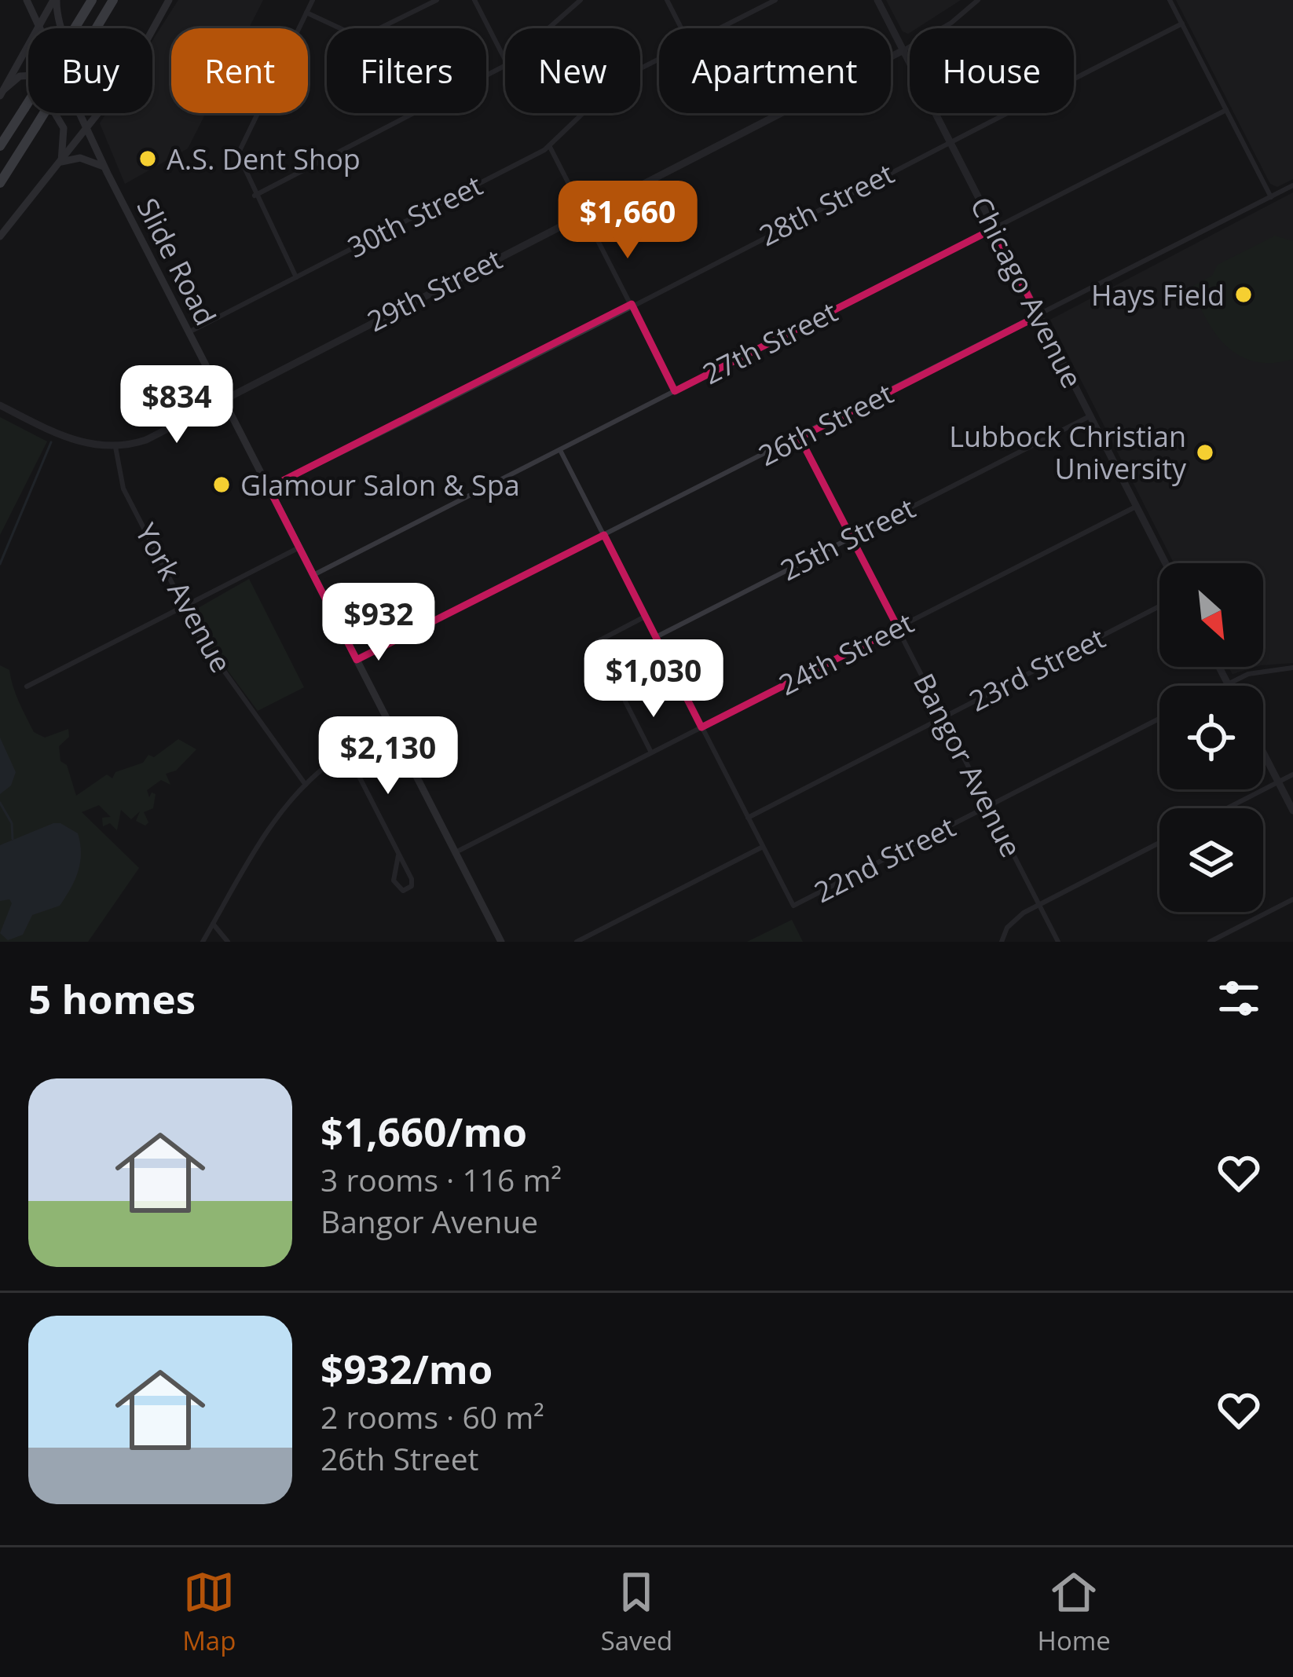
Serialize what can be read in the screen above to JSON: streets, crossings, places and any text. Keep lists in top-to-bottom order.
{
  "streets": {
    "main road": ["Slide Road"],
    "street": [
      "28th Street",
      "30th Street",
      "29th Street",
      "Chicago Avenue",
      "27th Street",
      "26th Street",
      "25th Street",
      "York Avenue",
      "24th Street",
      "23rd Street",
      "Bangor Avenue",
      "22nd Street"
    ]
  },
  "crossings": [
    ["28th Street", "Slide Road"],
    ["28th Street", "Chicago Avenue"],
    ["30th Street", "Slide Road"],
    ["Slide Road", "29th Street"],
    ["Slide Road", "27th Street"],
    ["Slide Road", "26th Street"],
    ["Slide Road", "24th Street"],
    ["29th Street", "Chicago Avenue"],
    ["29th Street", "York Avenue"],
    ["Chicago Avenue", "27th Street"],
    ["Chicago Avenue", "26th Street"],
    ["Chicago Avenue", "25th Street"],
    ["Chicago Avenue", "24th Street"],
    ["26th Street", "Bangor Avenue"],
    ["25th Street", "Bangor Avenue"],
    ["24th Street", "Bangor Avenue"],
    ["23rd Street", "Bangor Avenue"],
    ["Bangor Avenue", "22nd Street"]
  ],
  "places": [
    "A.S. Dent Shop",
    "Hays Field",
    "Lubbock Christian University",
    "Glamour Salon & Spa"
  ],
  "north": "bottom right",
  "page": {
    "chip": [
      "Buy",
      "Rent",
      "Filters",
      "New",
      "Apartment",
      "House"
    ],
    "price": [
      "$1,660",
      "$834",
      "$932",
      "$1,030",
      "$2,130"
    ],
    "heading": "5 homes",
    "list": [
      {
        "name": "$1,660/mo",
        "note": "3 rooms · 116 m² · Bangor Avenue"
      },
      {
        "name": "$932/mo",
        "note": "2 rooms · 60 m² · 26th Street"
      }
    ],
    "tabs": ["Map", "Saved", "Home"]
  }
}
